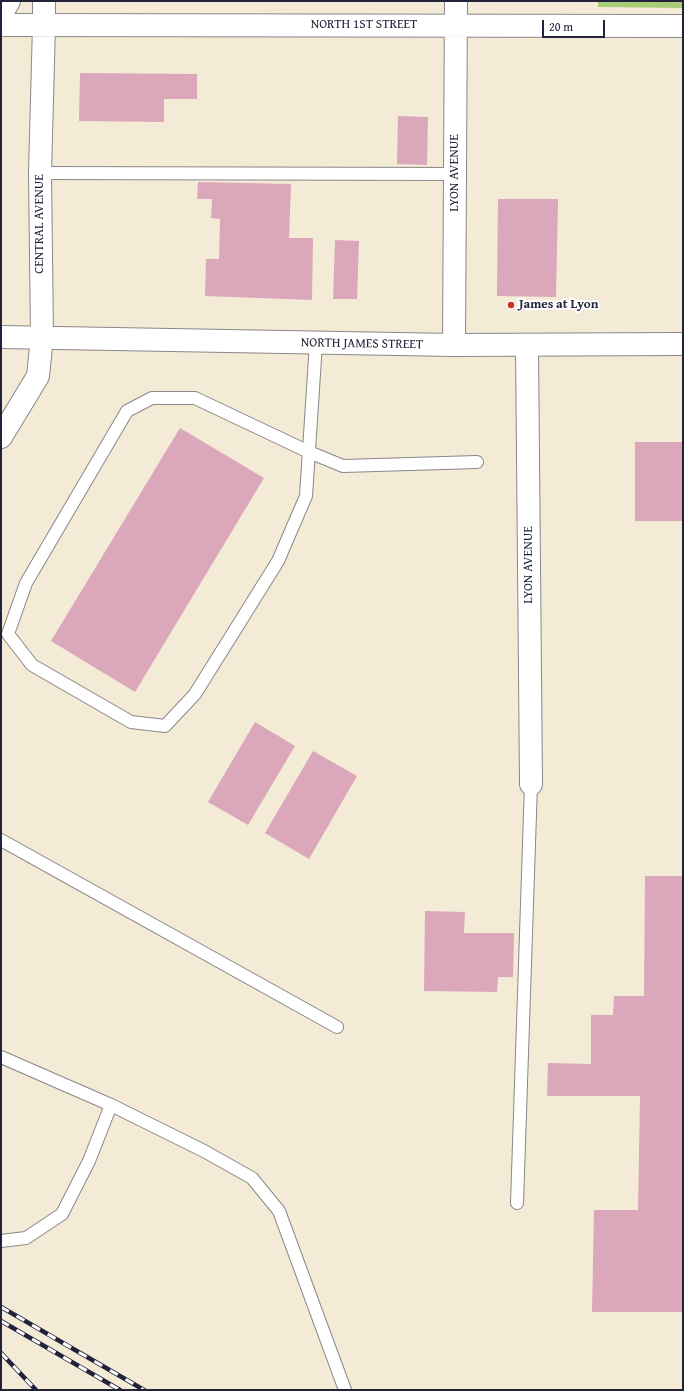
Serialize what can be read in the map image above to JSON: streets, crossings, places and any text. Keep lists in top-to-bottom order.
{
  "streets": {
    "street": [
      "NORTH 1ST STREET",
      "LYON AVENUE",
      "CENTRAL AVENUE",
      "NORTH JAMES STREET"
    ]
  },
  "crossings": [
    ["NORTH 1ST STREET", "LYON AVENUE"],
    ["NORTH 1ST STREET", "CENTRAL AVENUE"],
    ["LYON AVENUE", "NORTH JAMES STREET"],
    ["CENTRAL AVENUE", "NORTH JAMES STREET"]
  ],
  "places": ["James at Lyon"],
  "scale_bar": "20 m"
}
